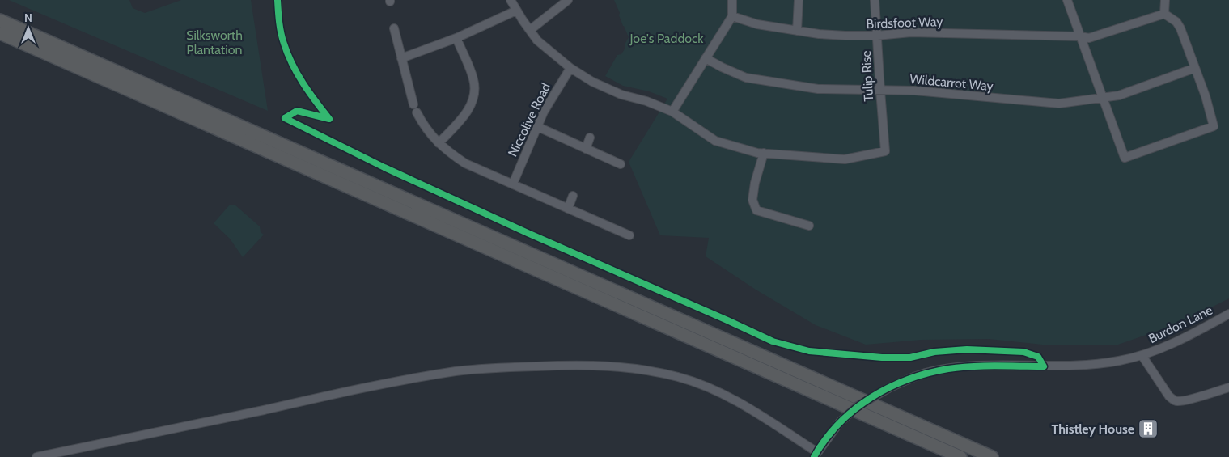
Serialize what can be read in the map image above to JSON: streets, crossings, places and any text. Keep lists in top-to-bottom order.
{
  "streets": {
    "street": [
      "Birdsfoot Way",
      "Tulip Rise",
      "Wildcarrot Way",
      "Niccolive Road",
      "Burdon Lane"
    ]
  },
  "crossings": [
    ["Birdsfoot Way", "Tulip Rise"],
    ["Tulip Rise", "Wildcarrot Way"]
  ],
  "parks": ["Silksworth Plantation", "Joe's Paddock"],
  "places": {
    "building": ["Thistley House"]
  },
  "north": "top"
}
